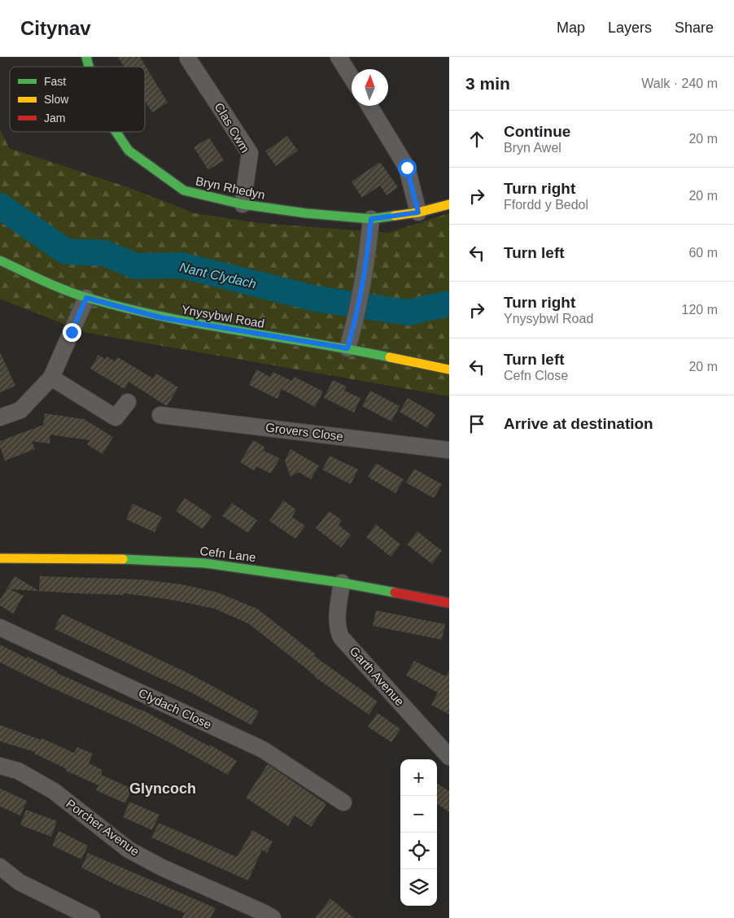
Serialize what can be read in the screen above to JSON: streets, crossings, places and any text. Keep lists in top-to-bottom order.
{
  "streets": {
    "street": [
      "Clas Cwm",
      "Bryn Rhedyn",
      "Ynysybwl Road",
      "Grovers Close",
      "Cefn Lane",
      "Garth Avenue",
      "Clydach Close",
      "Porcher Avenue"
    ]
  },
  "crossings": [
    ["Clas Cwm", "Bryn Rhedyn"],
    ["Cefn Lane", "Garth Avenue"]
  ],
  "districts": ["Glyncoch"],
  "water": ["Nant Clydach"],
  "legend": ["Fast", "Slow", "Jam"],
  "north": "top",
  "page": {
    "header": "Citynav",
    "nav": ["Map", "Layers", "Share"],
    "heading": ["3 min", "Walk · 240 m"],
    "list": [
      ["Continue", "Bryn Awel", "20 m"],
      ["Turn right", "Ffordd y Bedol", "20 m"],
      ["Turn left", "60 m"],
      ["Turn right", "Ynysybwl Road", "120 m"],
      ["Turn left", "Cefn Close", "20 m"],
      "Arrive at destination"
    ],
    "map_buttons": ["+", "−"]
  }
}
